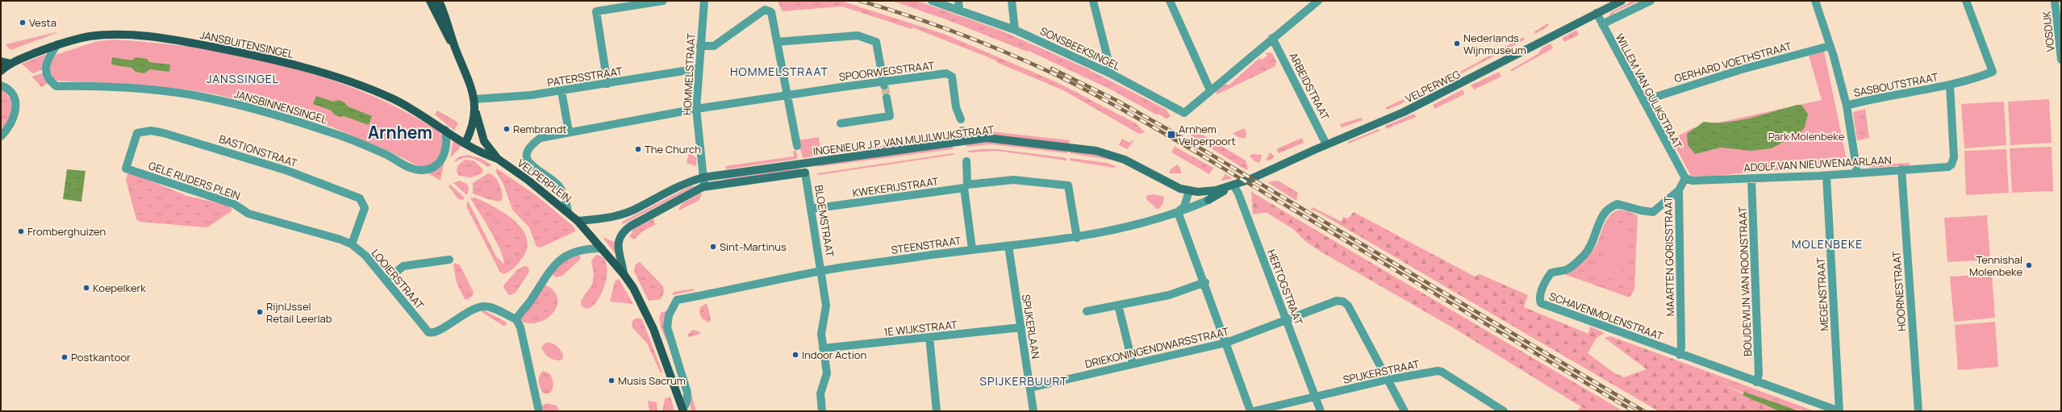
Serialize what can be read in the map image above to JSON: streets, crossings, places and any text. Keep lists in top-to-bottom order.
{
  "streets": {
    "main road": [
      "JANSBUITENSINGEL",
      "VELPERWEG",
      "INGENIEUR J.P. VAN MUIJLWIJKSTRAAT",
      "VELPERPLEIN"
    ],
    "street": [
      "VOSDIJK",
      "SONSBEEKSINGEL",
      "GERHARD VOETHSTRAAT",
      "SPOORWEGSTRAAT",
      "HOMMELSTRAAT",
      "PATERSSTRAAT",
      "SASBOUTSTRAAT",
      "ARBEIDSTRAAT",
      "WILLEM VAN GULIKSTRAAT",
      "JANSBINNENSINGEL",
      "BASTIONSTRAAT",
      "ADOLF VAN NIEUWENAARLAAN",
      "GELE RIJDERS PLEIN",
      "KWEKERIJSTRAAT",
      "BLOEMSTRAAT",
      "STEENSTRAAT",
      "MAARTEN GORISSTRAAT",
      "LOOIERSTRAAT",
      "BOUDEWIJN VAN ROONSTRAAT",
      "HERTOGSTRAAT",
      "HOORNESTRAAT",
      "MEGENSTRAAT",
      "SCHAVENMOLENSTRAAT",
      "SPIJKERLAAN",
      "1E WIJKSTRAAT",
      "DRIEKONINGENDWARSSTRAAT",
      "SPIJKERSTRAAT"
    ]
  },
  "crossings": [
    ["JANSBUITENSINGEL", "JANSBINNENSINGEL"],
    ["JANSBUITENSINGEL", "VELPERPLEIN"],
    ["GERHARD VOETHSTRAAT", "WILLEM VAN GULIKSTRAAT"],
    ["SPOORWEGSTRAAT", "HOMMELSTRAAT"],
    ["SPOORWEGSTRAAT", "VELPERPLEIN"],
    ["HOMMELSTRAAT", "PATERSSTRAAT"],
    ["HOMMELSTRAAT", "INGENIEUR J.P. VAN MUIJLWIJKSTRAAT"],
    ["SASBOUTSTRAAT", "ADOLF VAN NIEUWENAARLAAN"],
    ["ARBEIDSTRAAT", "VELPERWEG"],
    ["VELPERWEG", "WILLEM VAN GULIKSTRAAT"],
    ["VELPERWEG", "INGENIEUR J.P. VAN MUIJLWIJKSTRAAT"],
    ["VELPERWEG", "HERTOGSTRAAT"],
    ["WILLEM VAN GULIKSTRAAT", "ADOLF VAN NIEUWENAARLAAN"],
    ["WILLEM VAN GULIKSTRAAT", "MAARTEN GORISSTRAAT"],
    ["INGENIEUR J.P. VAN MUIJLWIJKSTRAAT", "VELPERPLEIN"],
    ["INGENIEUR J.P. VAN MUIJLWIJKSTRAAT", "HERTOGSTRAAT"],
    ["BASTIONSTRAAT", "GELE RIJDERS PLEIN"],
    ["BASTIONSTRAAT", "LOOIERSTRAAT"],
    ["ADOLF VAN NIEUWENAARLAAN", "MAARTEN GORISSTRAAT"],
    ["ADOLF VAN NIEUWENAARLAAN", "BOUDEWIJN VAN ROONSTRAAT"],
    ["ADOLF VAN NIEUWENAARLAAN", "HOORNESTRAAT"],
    ["ADOLF VAN NIEUWENAARLAAN", "MEGENSTRAAT"],
    ["GELE RIJDERS PLEIN", "LOOIERSTRAAT"],
    ["VELPERPLEIN", "STEENSTRAAT"],
    ["KWEKERIJSTRAAT", "STEENSTRAAT"],
    ["BLOEMSTRAAT", "STEENSTRAAT"],
    ["BLOEMSTRAAT", "1E WIJKSTRAAT"],
    ["STEENSTRAAT", "SPIJKERLAAN"],
    ["MAARTEN GORISSTRAAT", "SCHAVENMOLENSTRAAT"],
    ["BOUDEWIJN VAN ROONSTRAAT", "SCHAVENMOLENSTRAAT"],
    ["HERTOGSTRAAT", "DRIEKONINGENDWARSSTRAAT"],
    ["HERTOGSTRAAT", "SPIJKERSTRAAT"],
    ["MEGENSTRAAT", "SCHAVENMOLENSTRAAT"],
    ["SPIJKERLAAN", "1E WIJKSTRAAT"],
    ["SPIJKERLAAN", "DRIEKONINGENDWARSSTRAAT"],
    ["DRIEKONINGENDWARSSTRAAT", "SPIJKERSTRAAT"]
  ],
  "districts": [
    "HOMMELSTRAAT",
    "JANSSINGEL",
    "Arnhem",
    "MOLENBEKE",
    "SPIJKERBUURT"
  ],
  "parks": ["Park Molenbeke"],
  "places": {
    "other": [
      "Vesta",
      "Nederlands Wijnmuseum",
      "Rembrandt",
      "The Church",
      "Fromberghuizen",
      "Sint-Martinus",
      "Tennishal Molenbeke",
      "Koepelkerk",
      "RijnIJssel Retail Leerlab",
      "Indoor Action",
      "Postkantoor",
      "Musis Sacrum"
    ],
    "transit": ["Arnhem Velperpoort"]
  }
}
